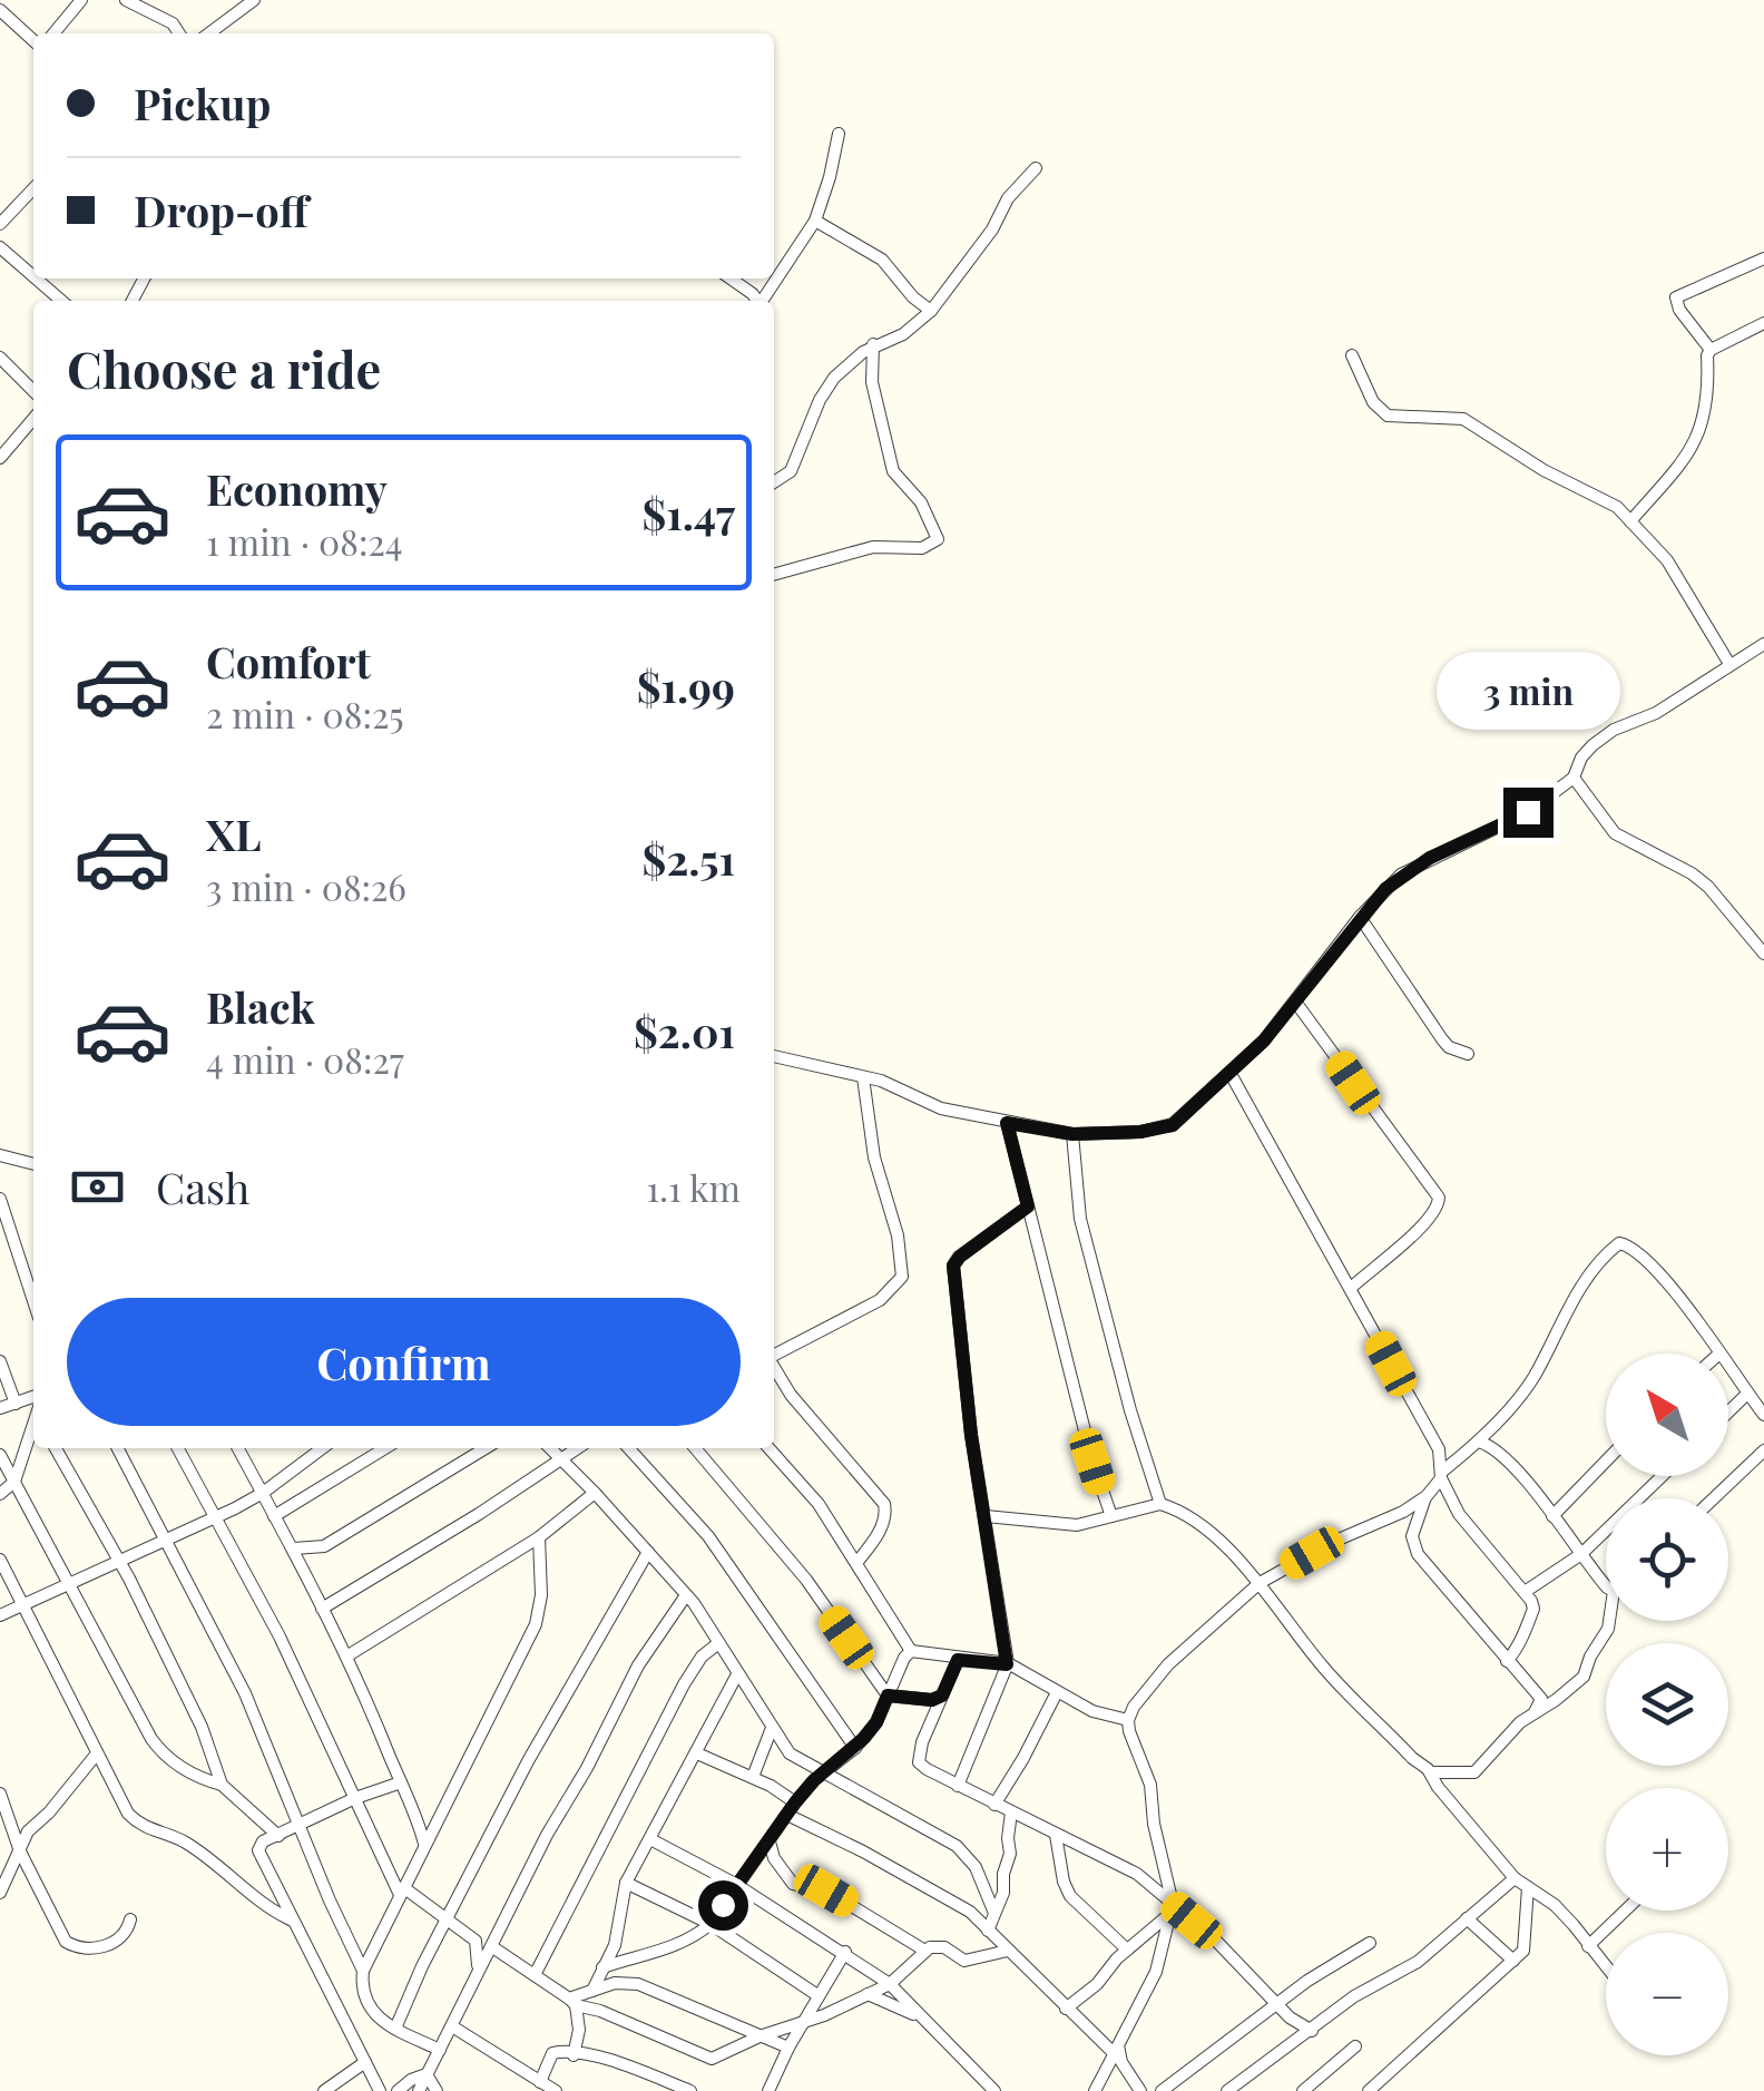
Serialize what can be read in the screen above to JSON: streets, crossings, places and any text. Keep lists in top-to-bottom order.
{
  "north": "top left",
  "page": {
    "banner": ["Pickup", "Drop-off"],
    "heading": "Choose a ride",
    "list": [
      {
        "name": "Economy",
        "note": "1 min · 08:24",
        "value": "$1.47"
      },
      {
        "name": "Comfort",
        "note": "2 min · 08:25",
        "value": "$1.99"
      },
      {
        "name": "XL",
        "note": "3 min · 08:26",
        "value": "$2.51"
      },
      {
        "name": "Black",
        "note": "4 min · 08:27",
        "value": "$2.01"
      }
    ],
    "bubble": "3 min",
    "pay": ["Cash", "1.1 km"],
    "buttons": "Confirm",
    "map_buttons": ["+", "−"]
  }
}
